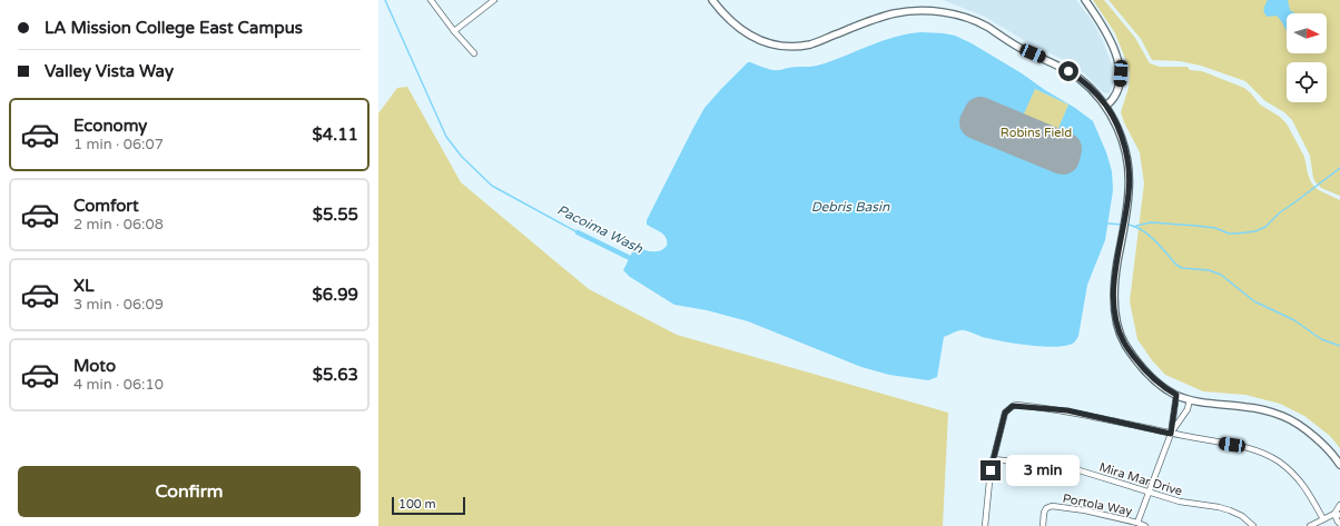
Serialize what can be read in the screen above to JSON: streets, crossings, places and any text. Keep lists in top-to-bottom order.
{
  "streets": {
    "street": ["Mira Mar Drive", "Portola Way"]
  },
  "water": ["Debris Basin", "Pacoima Wash"],
  "parks": ["Robins Field"],
  "scale_bar": "100 m",
  "north": "right",
  "page": {
    "banner": ["LA Mission College East Campus", "Valley Vista Way"],
    "list": [
      {
        "name": "Economy",
        "note": "1 min · 06:07",
        "value": "$4.11"
      },
      {
        "name": "Comfort",
        "note": "2 min · 06:08",
        "value": "$5.55"
      },
      {
        "name": "XL",
        "note": "3 min · 06:09",
        "value": "$6.99"
      },
      {
        "name": "Moto",
        "note": "4 min · 06:10",
        "value": "$5.63"
      }
    ],
    "bubble": "3 min",
    "buttons": "Confirm",
    "scale": "100 m"
  }
}
